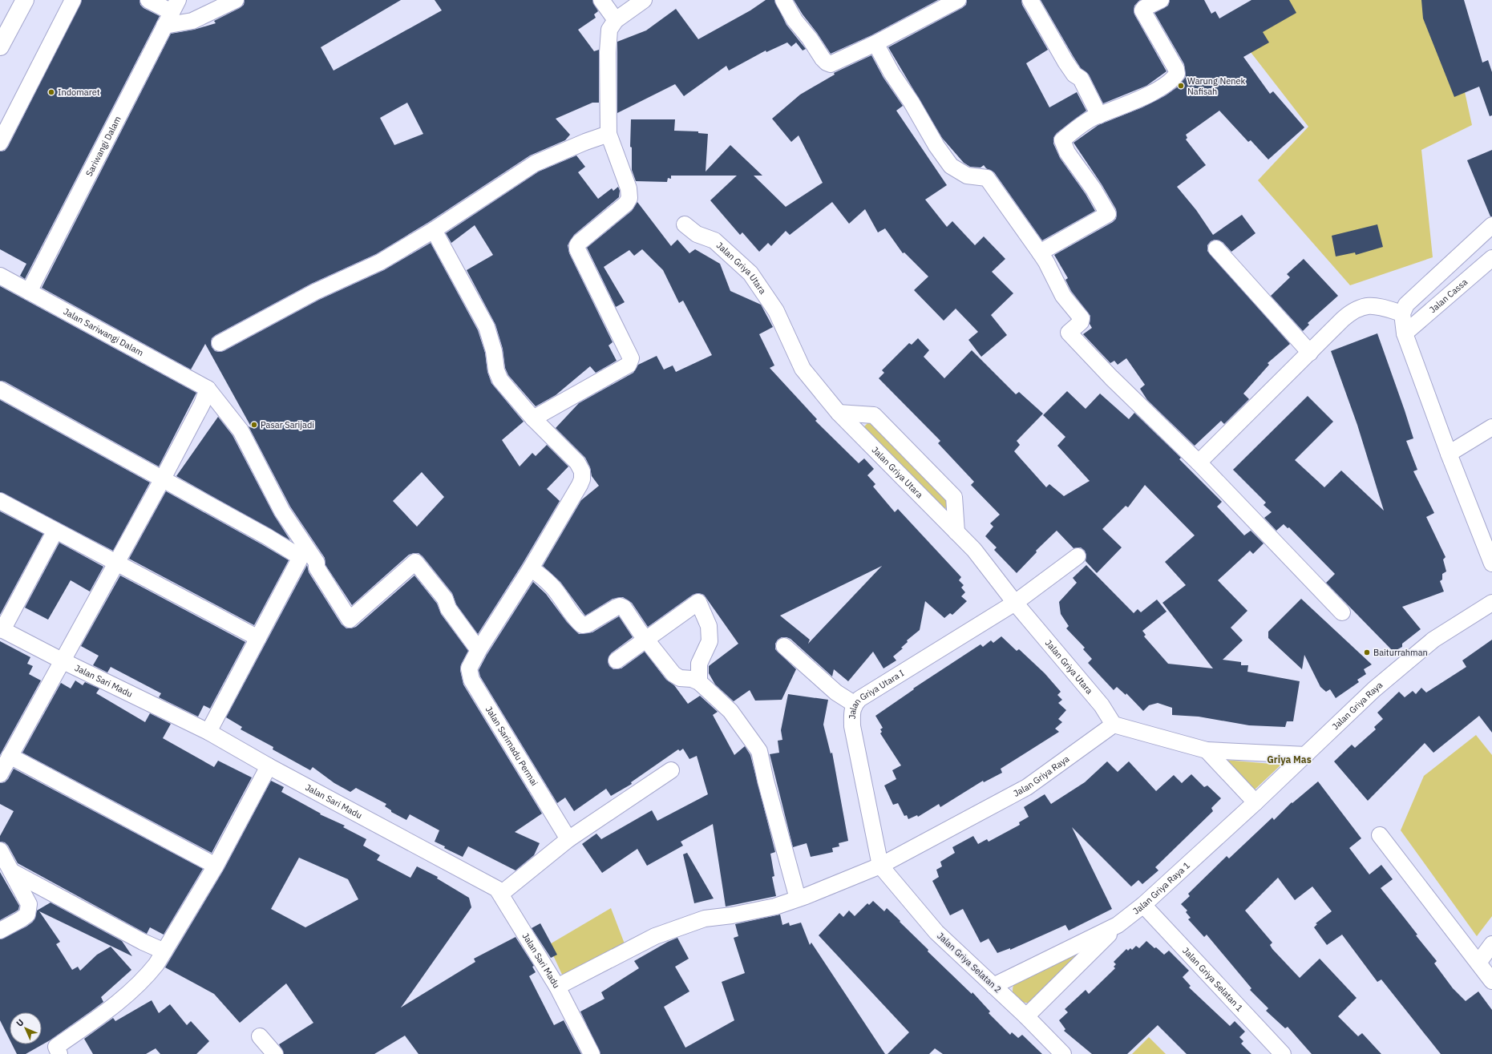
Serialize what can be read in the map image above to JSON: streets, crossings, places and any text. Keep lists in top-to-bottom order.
{
  "streets": {
    "street": [
      "Sariwangi Dalam",
      "Jalan Griya Utara",
      "Jalan Cassa",
      "Jalan Sariwangi Dalam",
      "Jalan Sari Madu",
      "Jalan Griya Utara I",
      "Jalan Griya Raya",
      "Jalan Sarimadu Permai",
      "Jalan Griya Raya 1",
      "Jalan Griya Selatan 2",
      "Jalan Griya Selatan 1"
    ]
  },
  "crossings": [
    ["Sariwangi Dalam", "Jalan Sariwangi Dalam"],
    ["Jalan Griya Utara", "Jalan Griya Utara I"],
    ["Jalan Griya Utara", "Jalan Griya Raya"],
    ["Jalan Sari Madu", "Jalan Griya Raya"],
    ["Jalan Griya Utara I", "Jalan Griya Raya"],
    ["Jalan Griya Utara I", "Jalan Griya Selatan 2"],
    ["Jalan Griya Raya", "Jalan Griya Raya 1"],
    ["Jalan Griya Raya", "Jalan Griya Selatan 2"],
    ["Jalan Griya Raya 1", "Jalan Griya Selatan 2"],
    ["Jalan Griya Raya 1", "Jalan Griya Selatan 1"]
  ],
  "districts": ["Griya Mas"],
  "places": [
    "Warung Nenek Nafisah",
    "Indomaret",
    "Pasar Sarijadi",
    "Baiturrahman"
  ],
  "north": "top left"
}
